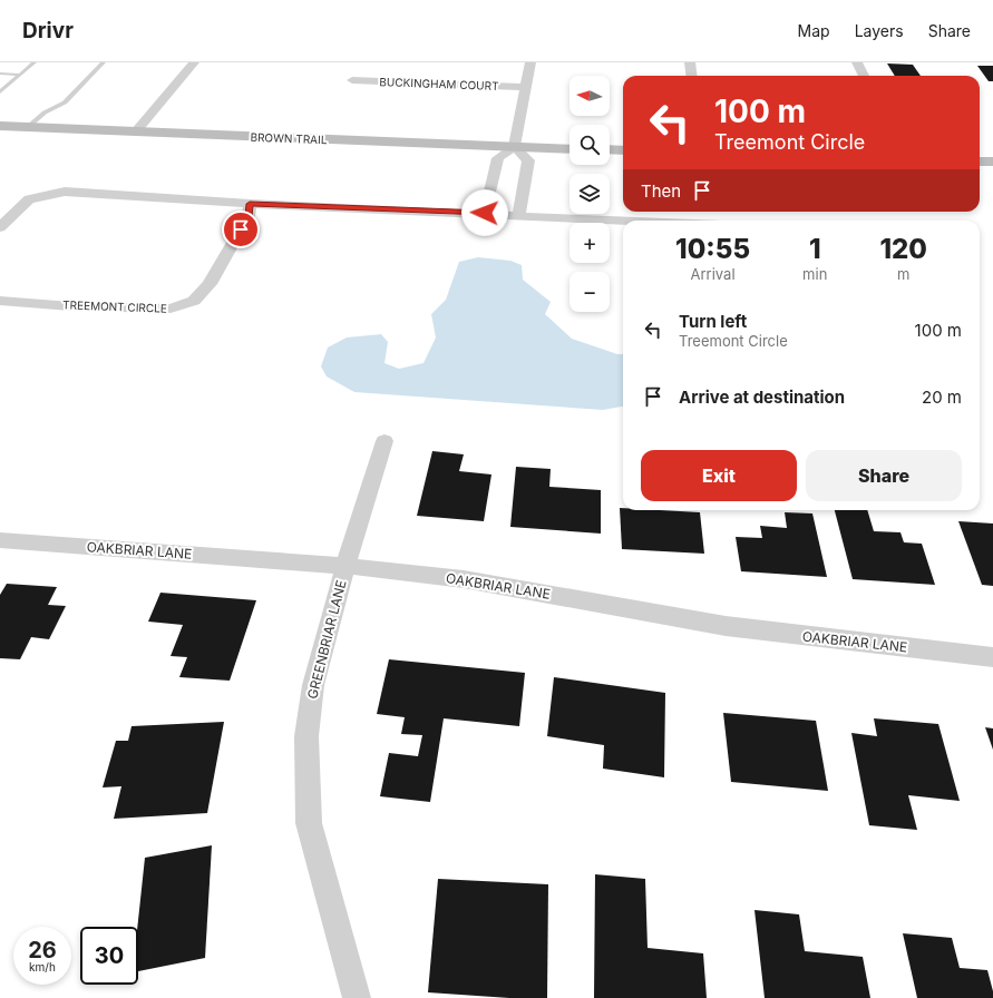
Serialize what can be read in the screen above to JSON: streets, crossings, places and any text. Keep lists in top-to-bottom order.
{
  "streets": {
    "street": [
      "BUCKINGHAM COURT",
      "BROWN TRAIL",
      "TREEMONT CIRCLE",
      "OAKBRIAR LANE",
      "GREENBRIAR LANE"
    ]
  },
  "crossings": [
    ["OAKBRIAR LANE", "GREENBRIAR LANE"]
  ],
  "north": "left",
  "page": {
    "header": "Drivr",
    "nav": ["Map", "Layers", "Share"],
    "map_buttons": ["+", "−"],
    "turn": ["100 m", "Treemont Circle"],
    "then": "Then",
    "eta": [
      "10:55",
      "Arrival",
      "1",
      "min",
      "120",
      "m"
    ],
    "list": [
      {
        "name": "Turn left",
        "note": "Treemont Circle",
        "value": "100 m"
      },
      {
        "name": "Arrive at destination",
        "value": "20 m"
      }
    ],
    "buttons": ["Exit", "Share"],
    "speed": "26 km/h",
    "limit": "30"
  }
}
